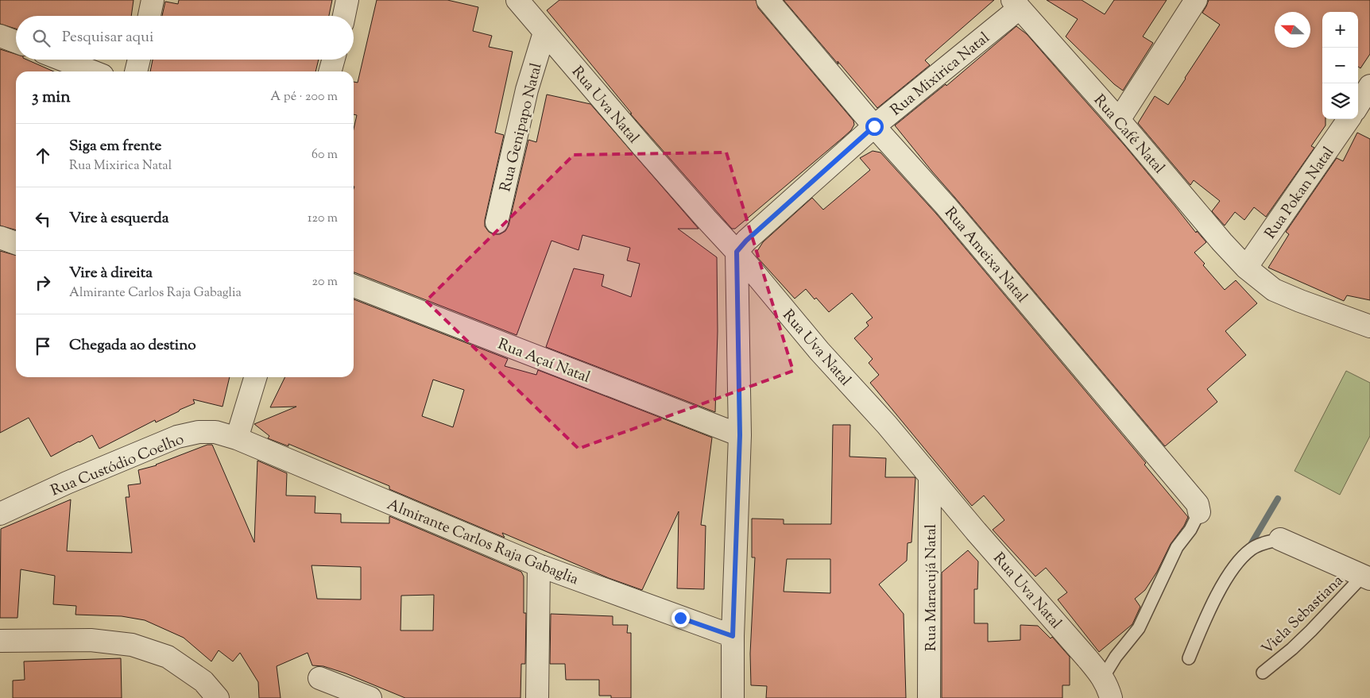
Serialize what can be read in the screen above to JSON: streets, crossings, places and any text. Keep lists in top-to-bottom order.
{
  "streets": {
    "street": [
      "Rua Mixirica Natal",
      "Rua Uva Natal",
      "Rua Genipapo Natal",
      "Rua Café Natal",
      "Rua Pokan Natal",
      "Rua Ameixa Natal",
      "Rua Açaí Natal",
      "Rua Custódio Coelho",
      "Almirante Carlos Raja Gabaglia",
      "Rua Maracujá Natal"
    ],
    "lane": ["Viela Sebastiana"]
  },
  "crossings": [
    ["Rua Mixirica Natal", "Rua Uva Natal"],
    ["Rua Mixirica Natal", "Rua Café Natal"],
    ["Rua Mixirica Natal", "Rua Ameixa Natal"],
    ["Rua Uva Natal", "Rua Genipapo Natal"],
    ["Rua Uva Natal", "Rua Maracujá Natal"],
    ["Rua Café Natal", "Rua Pokan Natal"],
    ["Rua Custódio Coelho", "Almirante Carlos Raja Gabaglia"]
  ],
  "north": "left",
  "page": {
    "map_buttons": ["+", "−"],
    "search": "Pesquisar aqui",
    "heading": ["3 min", "A pé · 200 m"],
    "list": [
      ["Siga em frente", "Rua Mixirica Natal", "60 m"],
      ["Vire à esquerda", "120 m"],
      ["Vire à direita", "Almirante Carlos Raja Gabaglia", "20 m"],
      "Chegada ao destino"
    ]
  }
}
